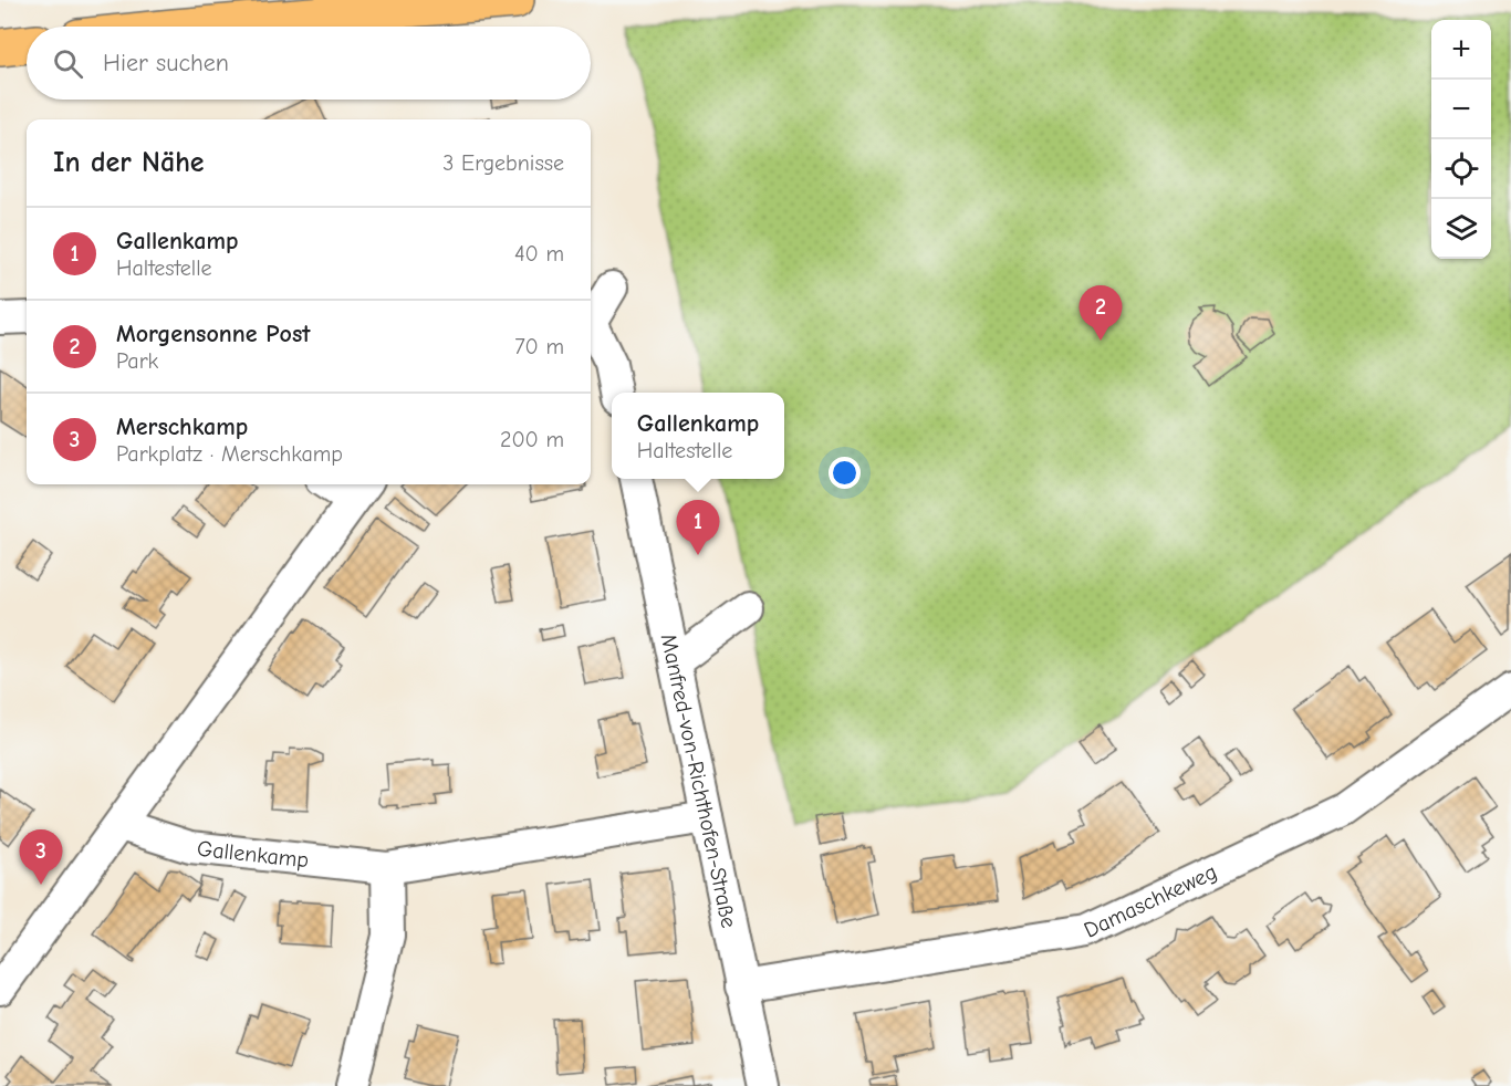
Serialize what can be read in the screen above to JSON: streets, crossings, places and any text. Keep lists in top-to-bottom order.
{
  "streets": {
    "street": ["Manfred-von-Richthofen-Straße", "Gallenkamp", "Damaschkeweg"]
  },
  "crossings": [
    ["Manfred-von-Richthofen-Straße", "Gallenkamp"],
    ["Manfred-von-Richthofen-Straße", "Damaschkeweg"]
  ],
  "page": {
    "map_buttons": ["+", "−"],
    "search": "Hier suchen",
    "heading": ["In der Nähe", "3 Ergebnisse"],
    "list": [
      {
        "mark": "1",
        "name": "Gallenkamp",
        "note": "Haltestelle",
        "value": "40 m"
      },
      {
        "mark": "2",
        "name": "Morgensonne Post",
        "note": "Park",
        "value": "70 m"
      },
      {
        "mark": "3",
        "name": "Merschkamp",
        "note": "Parkplatz · Merschkamp",
        "value": "200 m"
      }
    ],
    "pins": ["2", "1", "3"],
    "popup": ["Gallenkamp", "Haltestelle"]
  }
}
